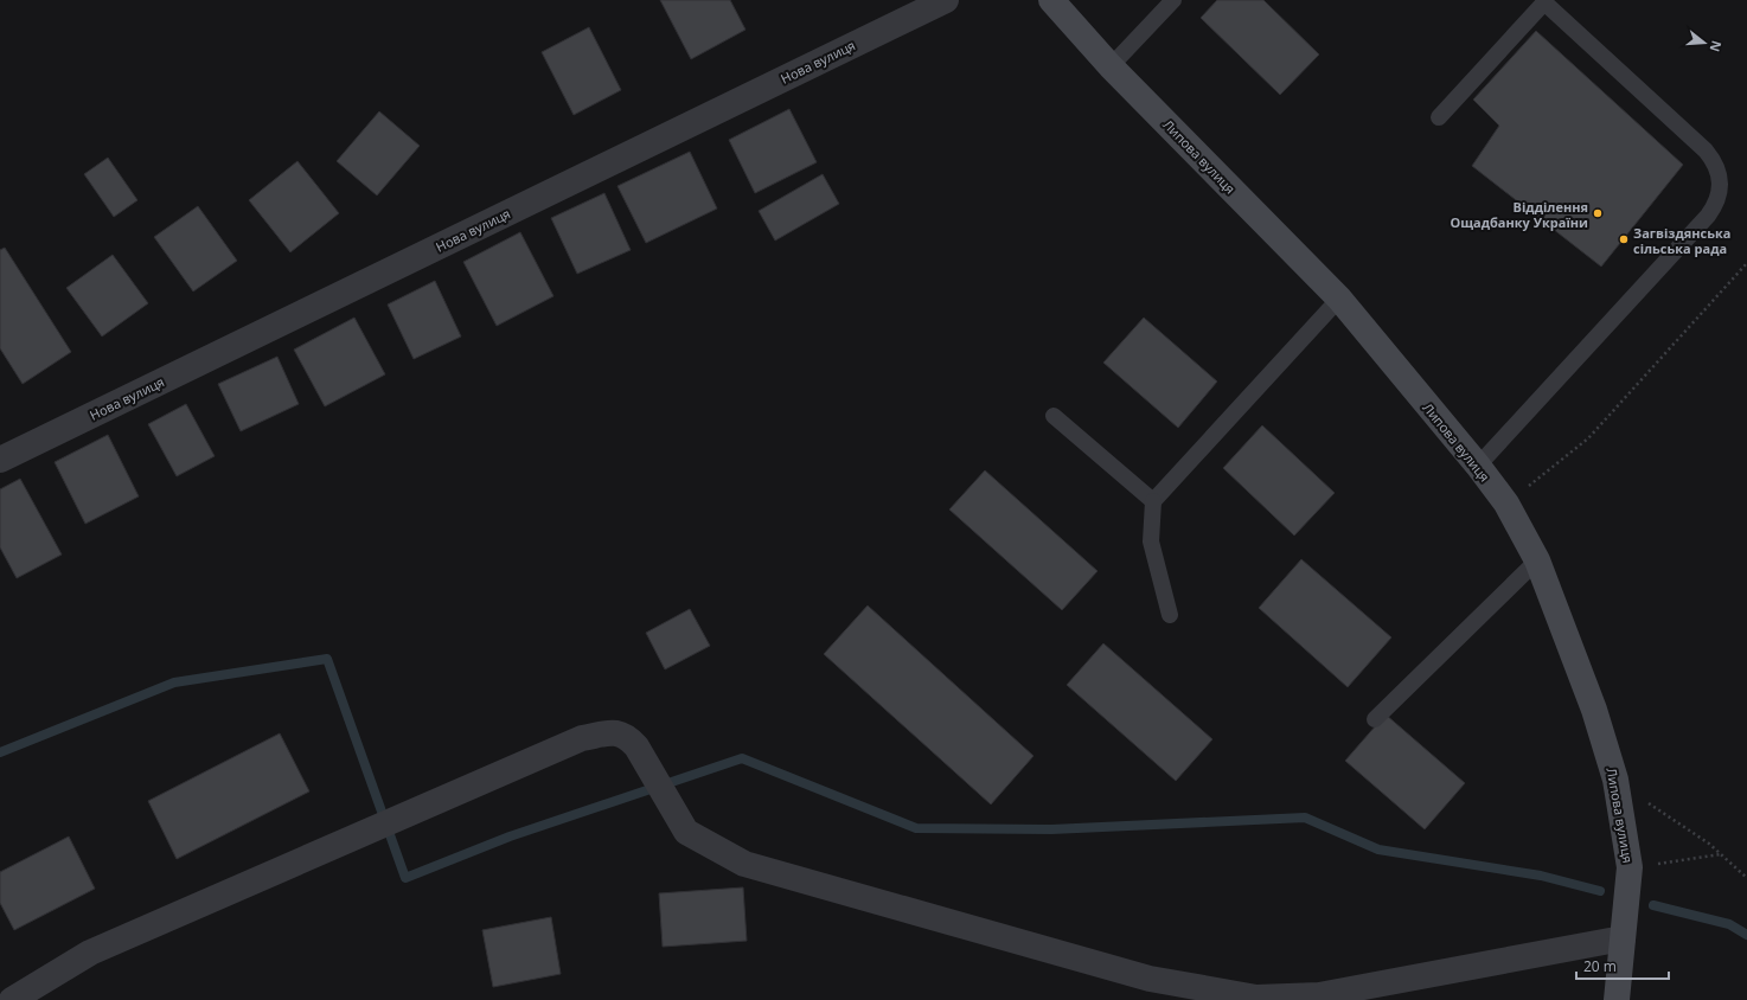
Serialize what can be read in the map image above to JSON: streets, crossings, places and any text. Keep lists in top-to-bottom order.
{
  "streets": {
    "street": ["Нова вулиця", "Липова вулиця"]
  },
  "places": ["Відділення Ощадбанку України", "Загвіздянська сільська рада"],
  "scale_bar": "20 m",
  "north": "right"
}
